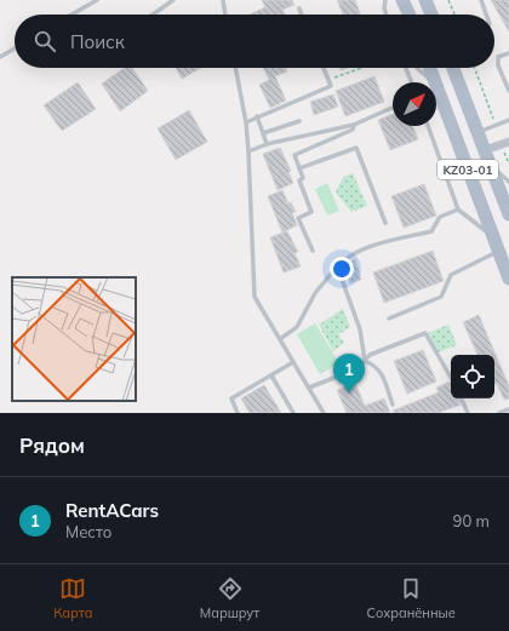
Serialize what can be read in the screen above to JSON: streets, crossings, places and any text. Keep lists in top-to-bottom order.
{
  "streets": {
    "main road": ["KZ03-01"]
  },
  "north": "top right",
  "page": {
    "search": "Поиск",
    "pins": "1",
    "heading": "Рядом",
    "list": [
      {
        "mark": "1",
        "name": "RentACars",
        "note": "Место",
        "value": "90 m"
      }
    ],
    "nav": ["Карта", "Маршрут", "Сохранённые"]
  }
}
